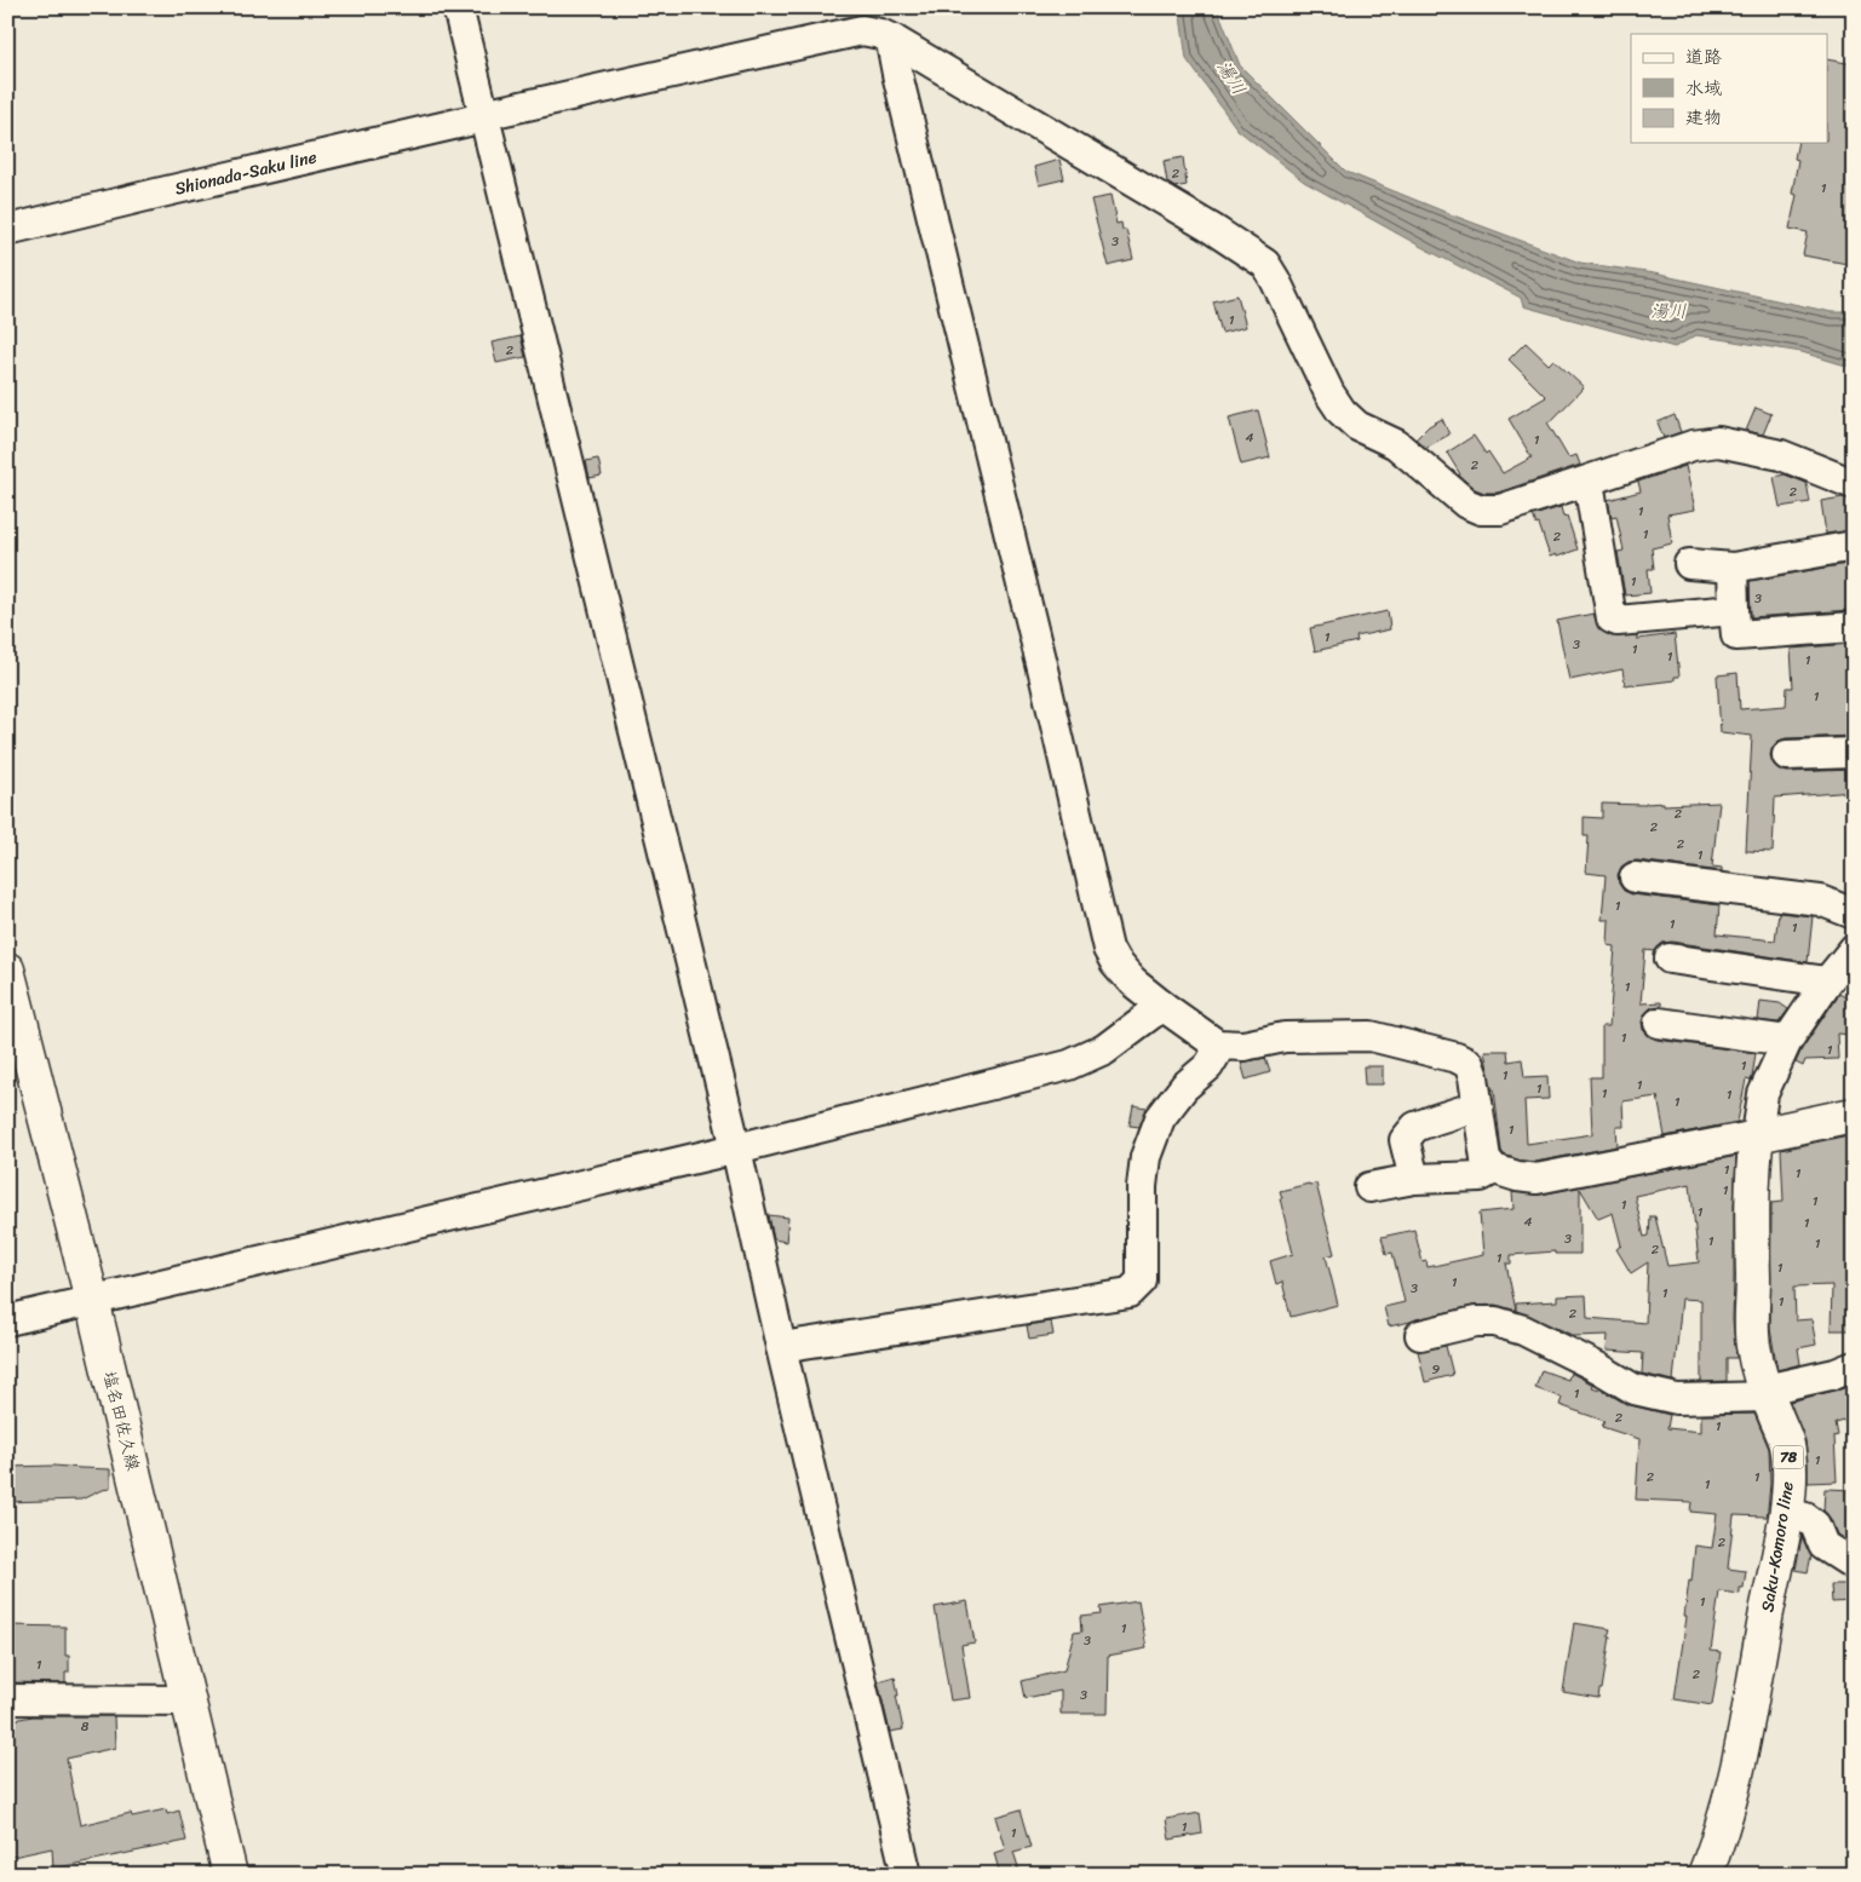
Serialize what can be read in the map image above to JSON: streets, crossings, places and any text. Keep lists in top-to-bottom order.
{
  "streets": {
    "main road": ["塩名田佐久線", "78", "Saku-Komoro line"],
    "street": ["Shionada-Saku line"]
  },
  "water": ["湯川"],
  "house_numbers": [
    "2",
    "1",
    "3",
    "1",
    "2",
    "4",
    "1",
    "2",
    "2",
    "1",
    "1",
    "2",
    "1",
    "3",
    "1",
    "3",
    "1",
    "1",
    "1",
    "1",
    "2",
    "2",
    "2",
    "1",
    "1",
    "1",
    "1",
    "1",
    "1",
    "1",
    "1",
    "1",
    "1",
    "1",
    "1",
    "1",
    "1",
    "1",
    "1",
    "1",
    "1",
    "1",
    "1",
    "1",
    "4",
    "1",
    "3",
    "1",
    "1",
    "2",
    "1",
    "1",
    "1",
    "3",
    "1",
    "1",
    "2",
    "9",
    "1",
    "2",
    "1",
    "1",
    "2",
    "1",
    "1",
    "2",
    "1",
    "1",
    "3",
    "1",
    "2",
    "3",
    "8",
    "1",
    "1"
  ],
  "legend": ["道路", "水域", "建物"]
}
